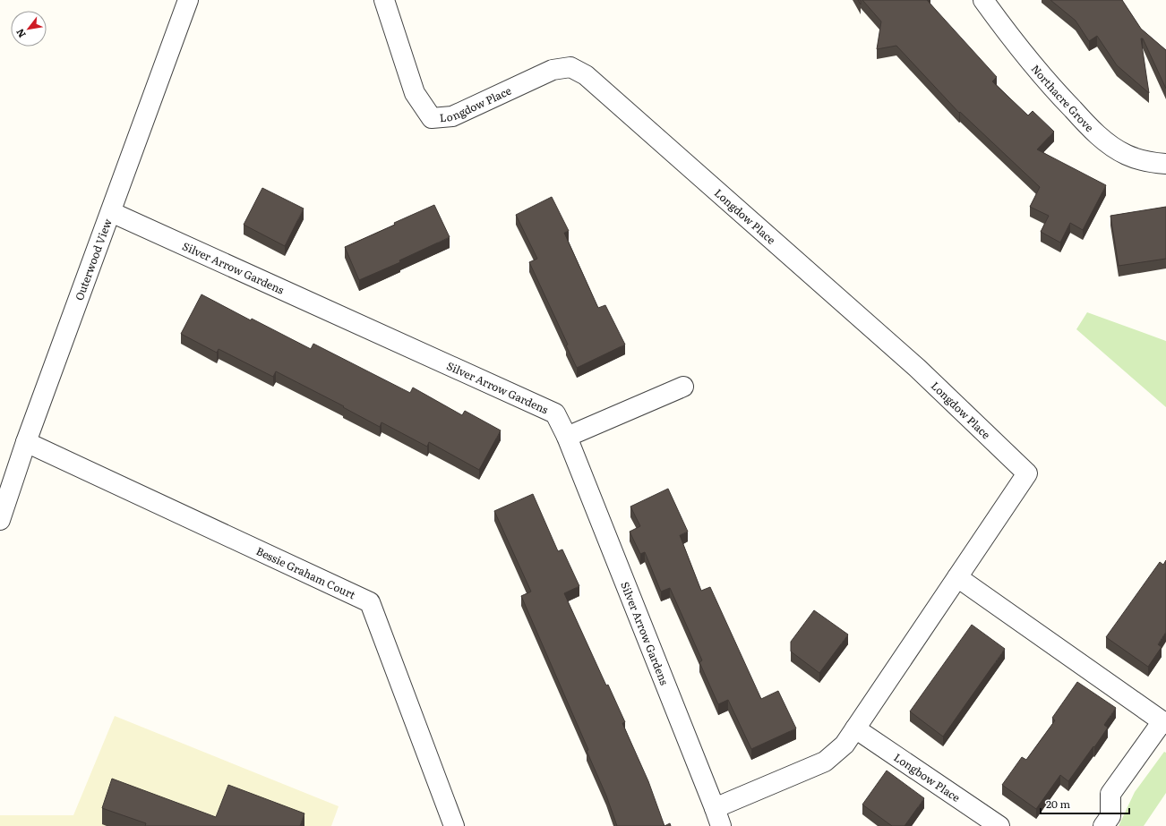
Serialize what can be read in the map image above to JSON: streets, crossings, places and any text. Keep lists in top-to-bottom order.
{
  "streets": {
    "street": [
      "Northacre Grove",
      "Longdow Place",
      "Outerwood View",
      "Silver Arrow Gardens",
      "Bessie Graham Court",
      "Longbow Place"
    ]
  },
  "crossings": [
    ["Outerwood View", "Silver Arrow Gardens"],
    ["Outerwood View", "Bessie Graham Court"]
  ],
  "scale_bar": "20 m",
  "north": "bottom left"
}
